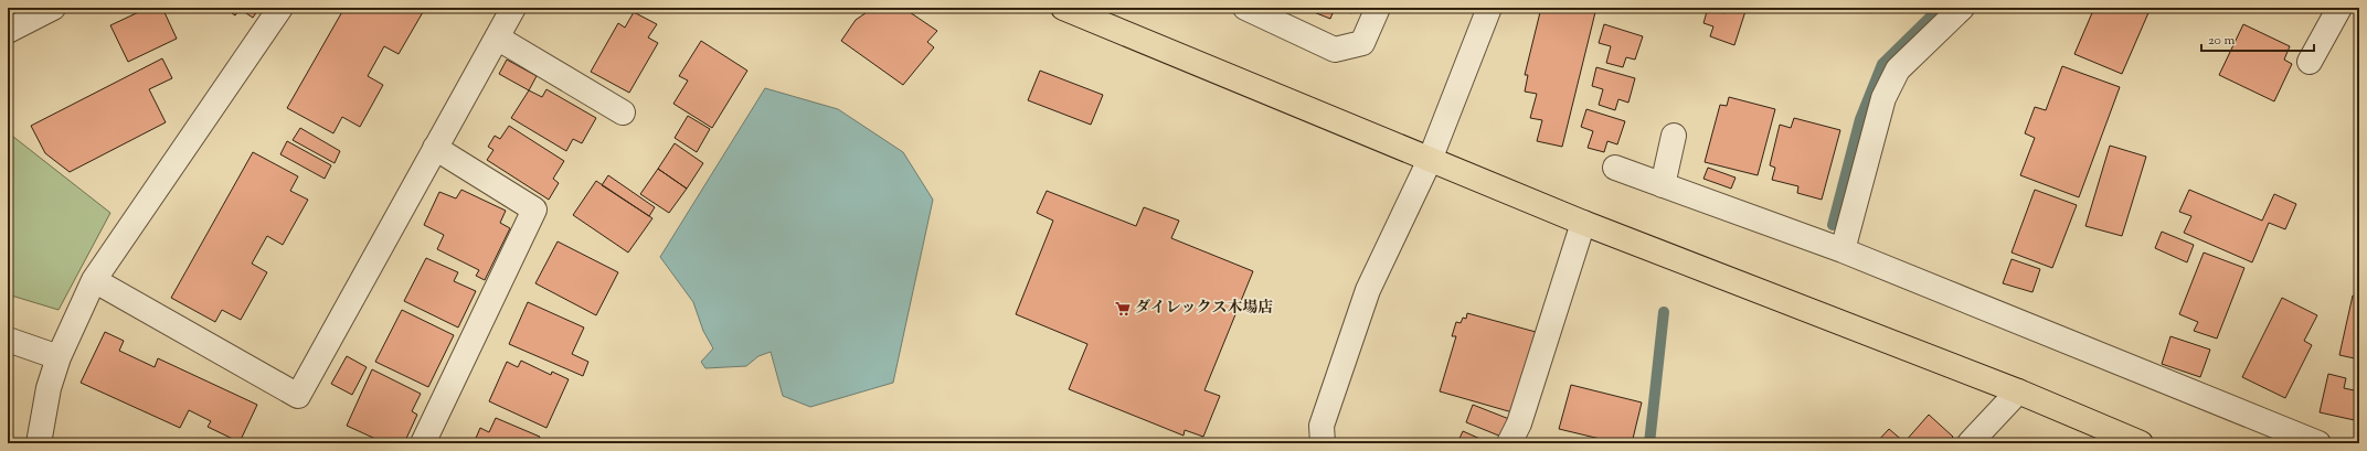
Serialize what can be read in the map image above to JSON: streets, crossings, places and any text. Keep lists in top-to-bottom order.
{
  "places": {
    "supermarket": ["ダイレックス木場店"]
  },
  "scale_bar": "20 m"
}
